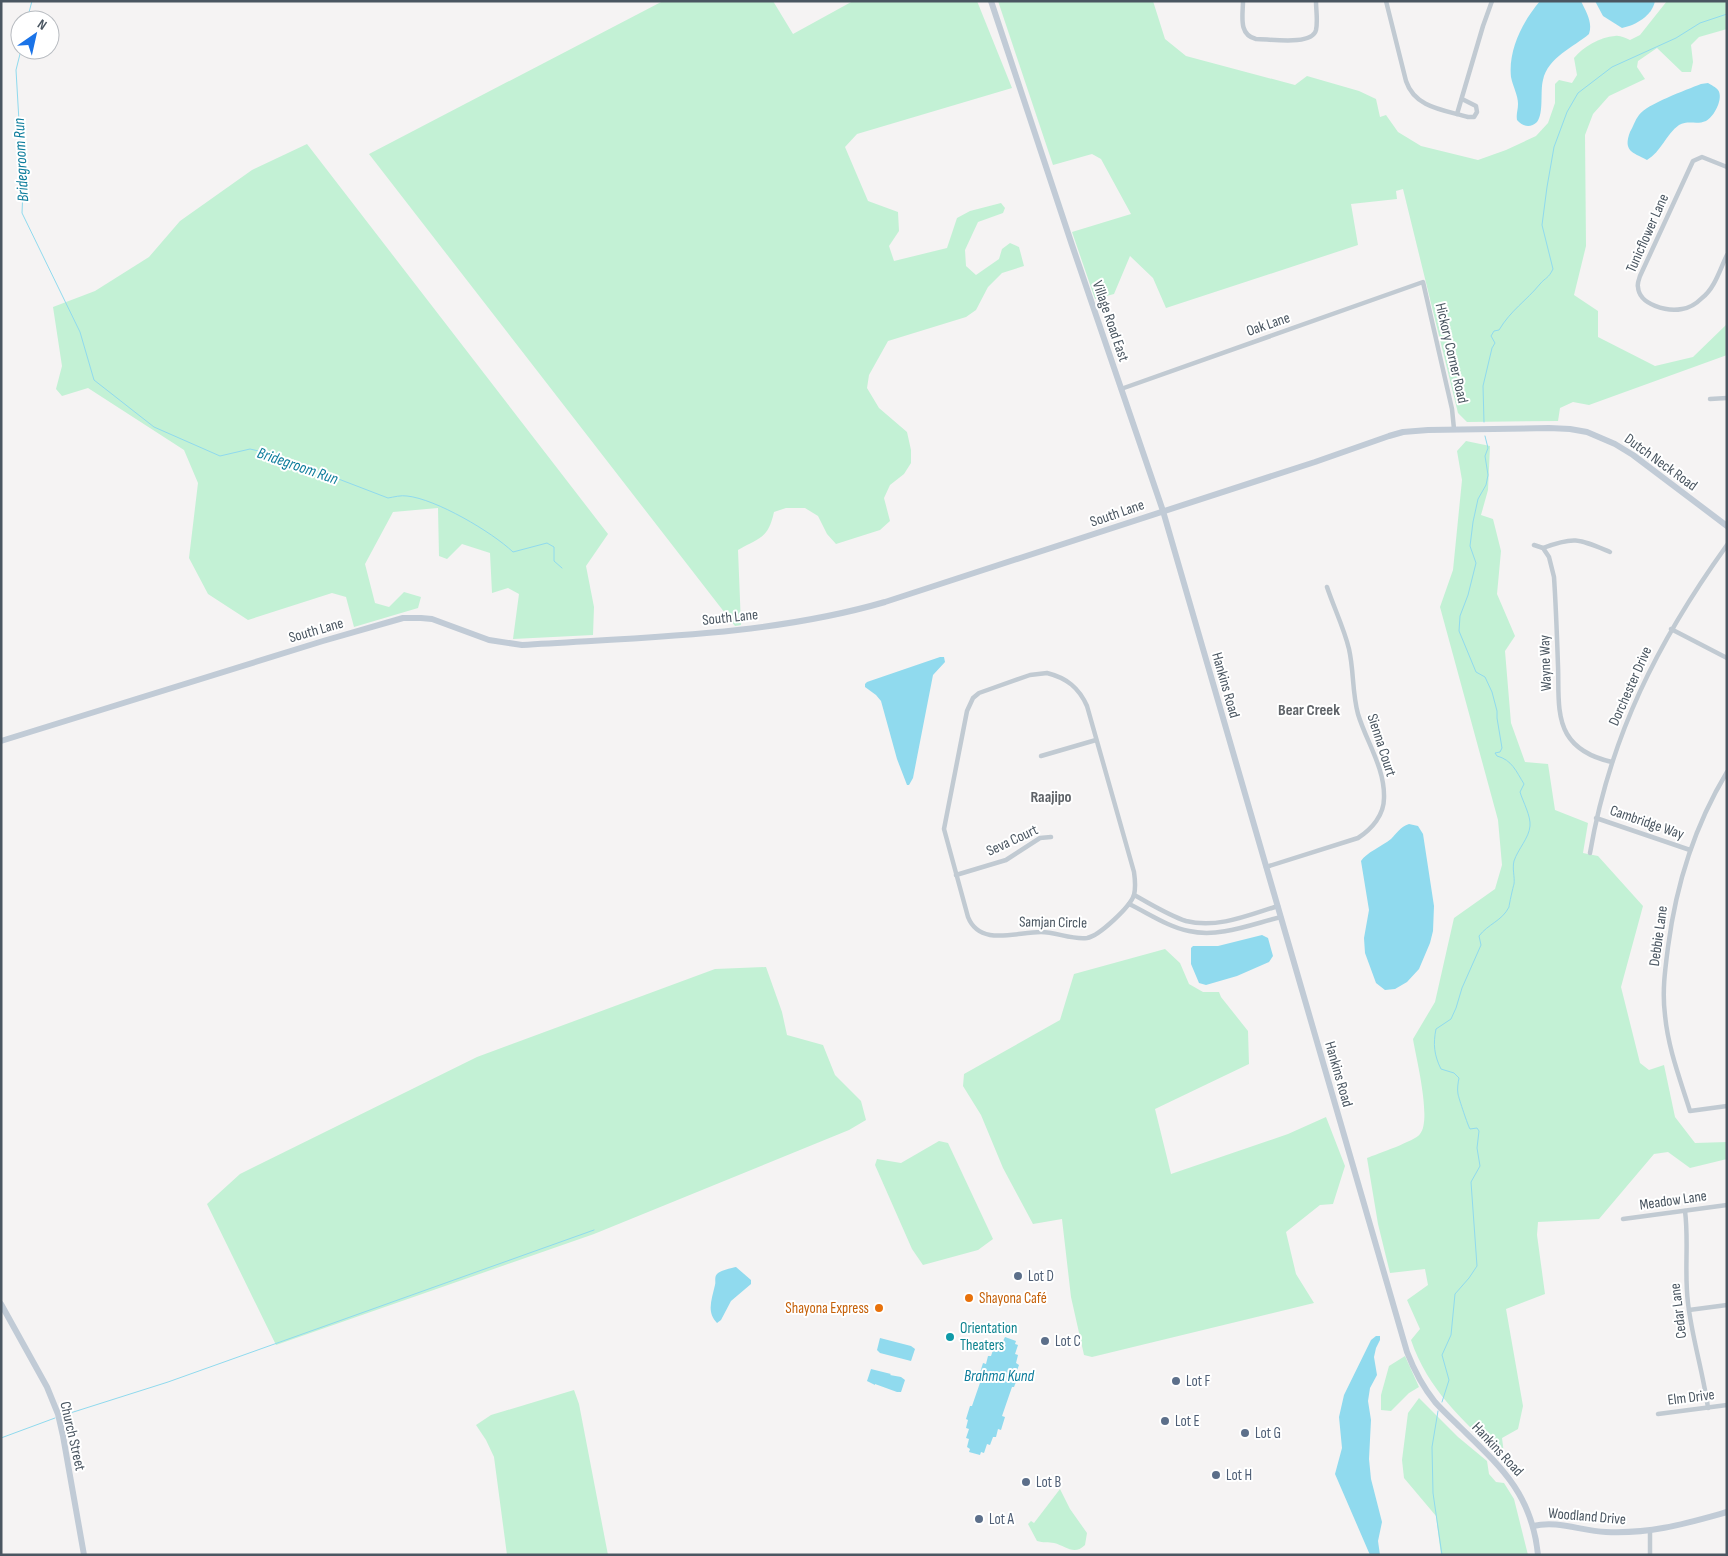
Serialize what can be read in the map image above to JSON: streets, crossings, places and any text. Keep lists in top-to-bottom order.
{
  "streets": {
    "street": [
      "Tunicflower Lane",
      "Village Road East",
      "Oak Lane",
      "Hickory Corner Road",
      "Dutch Neck Road",
      "South Lane",
      "Wayne Way",
      "Hankins Road",
      "Dorchester Drive",
      "Sienna Court",
      "Cambridge Way",
      "Seva Court",
      "Samjan Circle",
      "Debbie Lane",
      "Meadow Lane",
      "Cedar Lane",
      "Elm Drive",
      "Church Street",
      "Woodland Drive"
    ]
  },
  "crossings": [
    ["Village Road East", "Oak Lane"],
    ["Village Road East", "South Lane"],
    ["Village Road East", "Hankins Road"],
    ["Oak Lane", "Hickory Corner Road"],
    ["Hickory Corner Road", "Dutch Neck Road"],
    ["Hickory Corner Road", "South Lane"],
    ["Dutch Neck Road", "South Lane"],
    ["Wayne Way", "Dorchester Drive"],
    ["Hankins Road", "Sienna Court"],
    ["Hankins Road", "Woodland Drive"],
    ["Dorchester Drive", "Cambridge Way"],
    ["Cambridge Way", "Debbie Lane"],
    ["Seva Court", "Samjan Circle"],
    ["Meadow Lane", "Cedar Lane"],
    ["Cedar Lane", "Elm Drive"]
  ],
  "districts": ["Bear Creek", "Raajipo"],
  "water": ["Bridegroom Run", "Brahma Kund"],
  "places": [
    "Lot D",
    "Shayona Café",
    "Shayona Express",
    "Orientation Theaters",
    "Lot C",
    "Lot F",
    "Lot E",
    "Lot G",
    "Lot H",
    "Lot B",
    "Lot A"
  ],
  "north": "top right"
}
